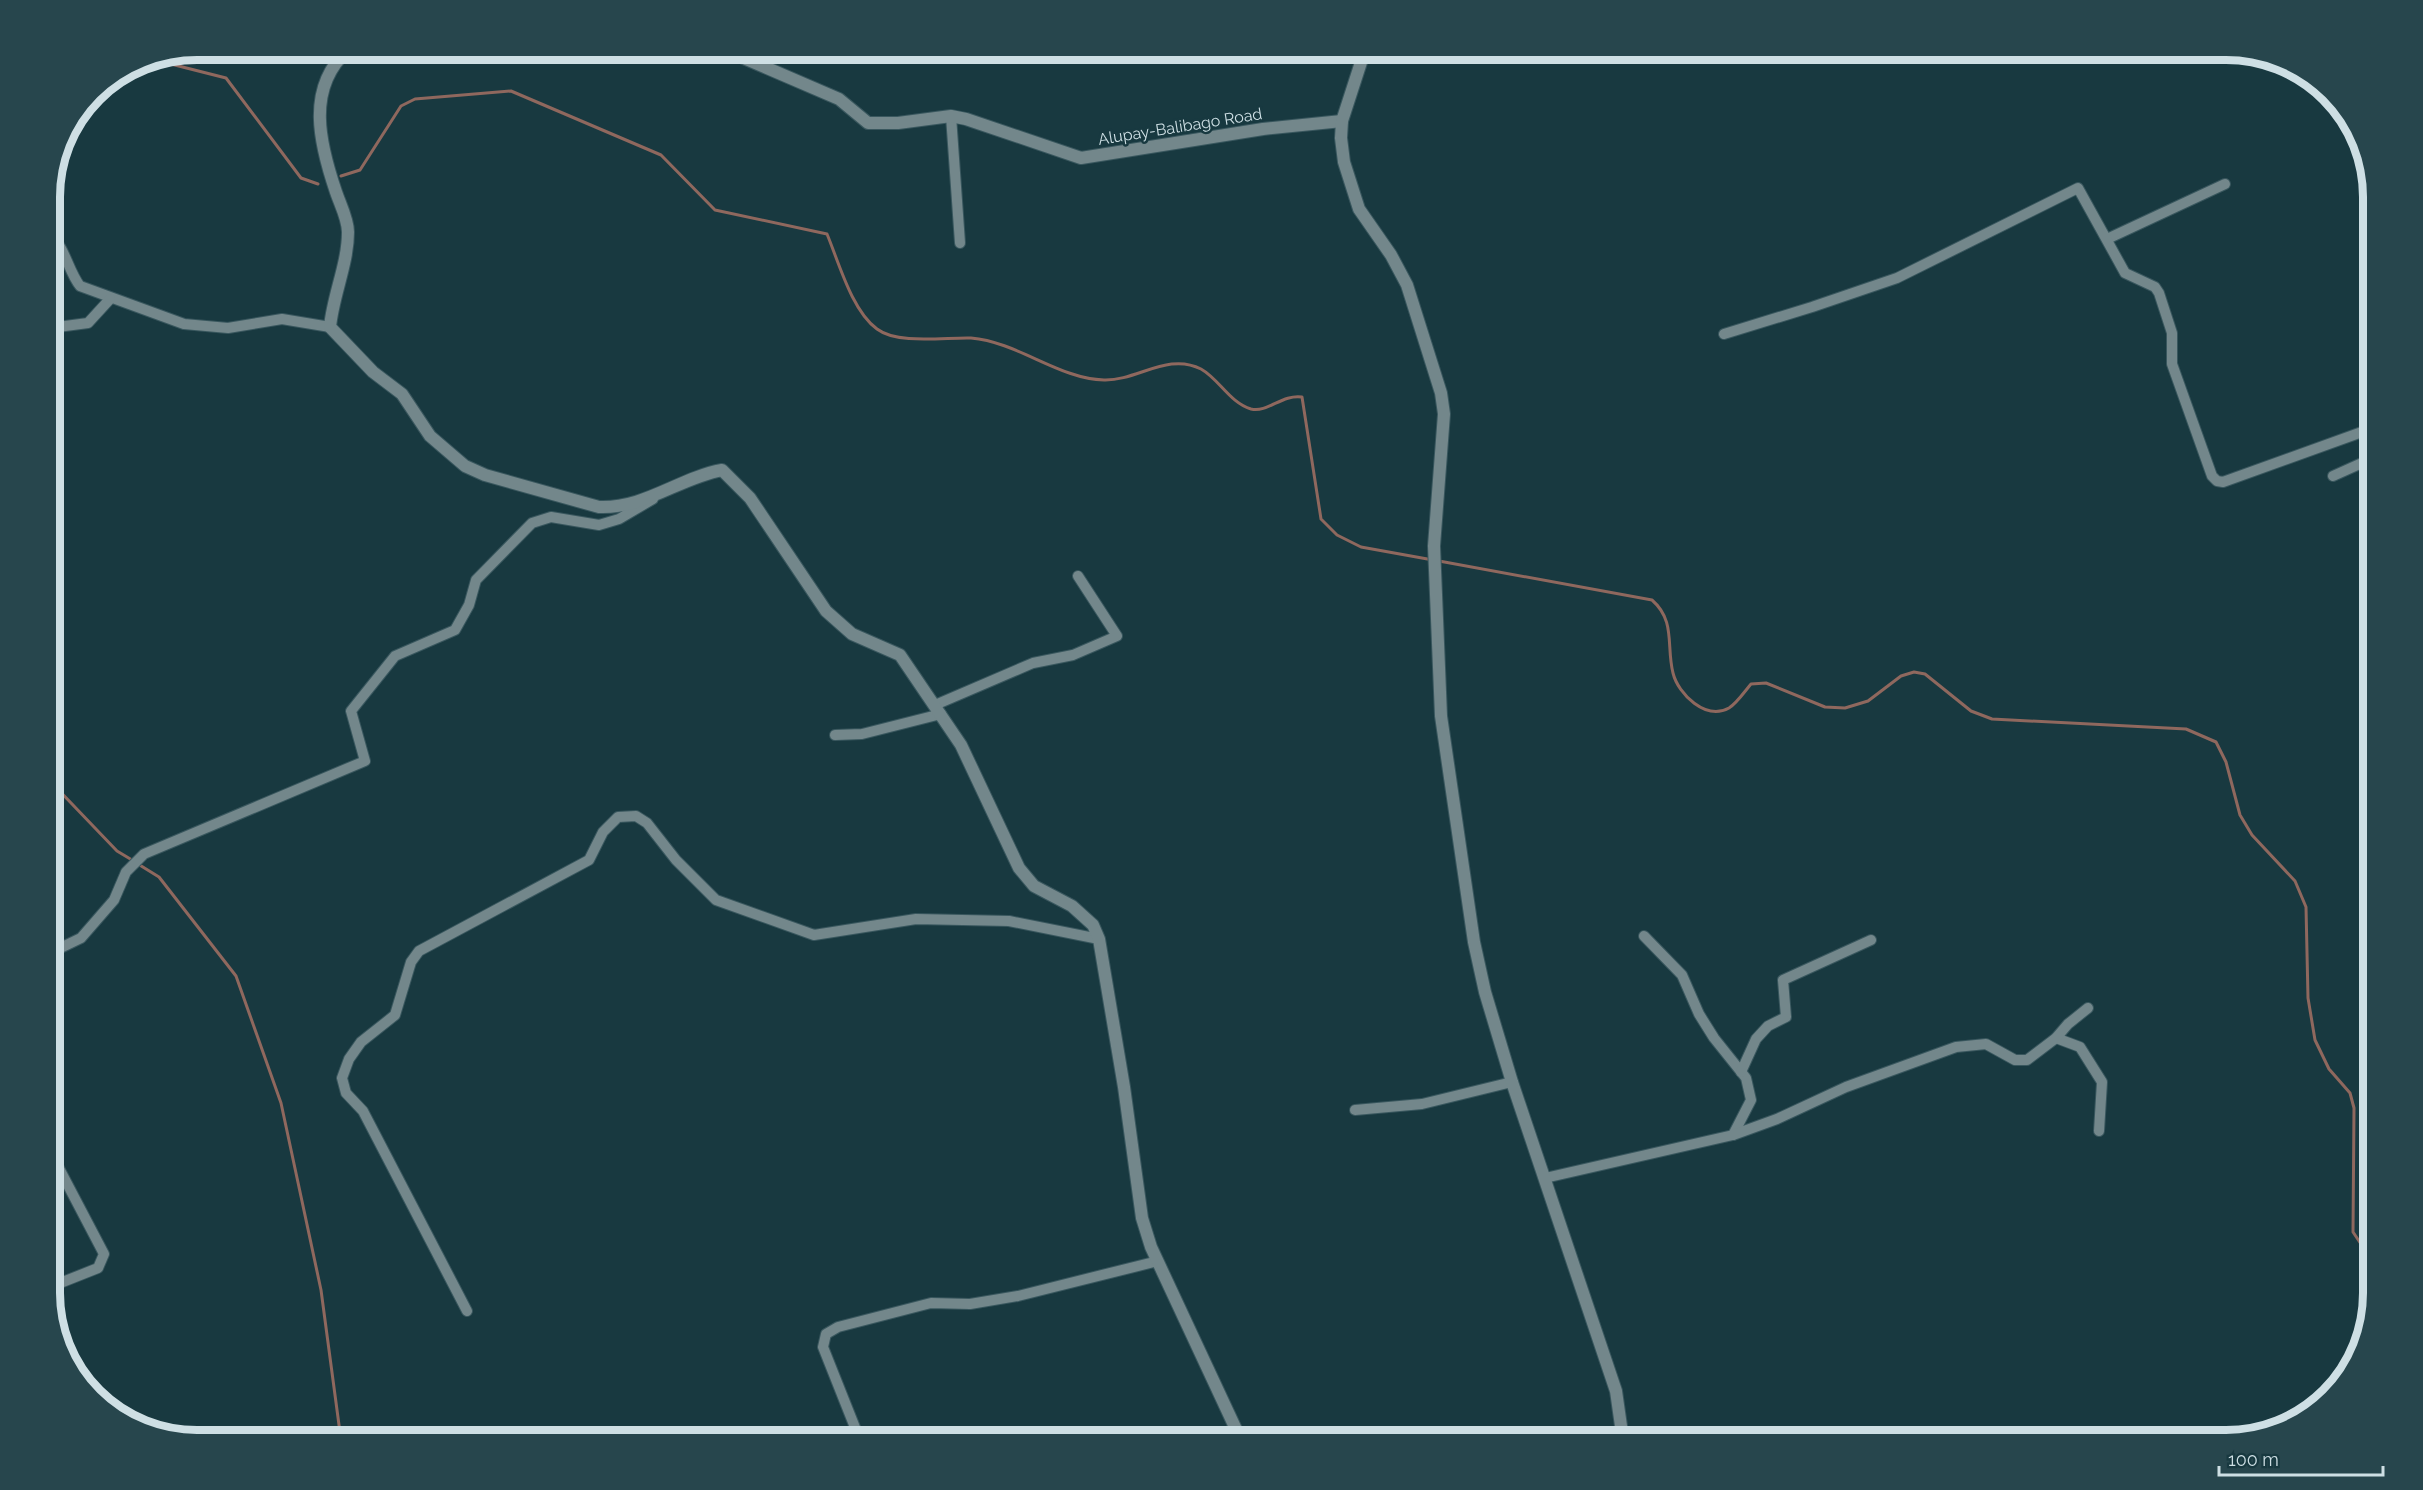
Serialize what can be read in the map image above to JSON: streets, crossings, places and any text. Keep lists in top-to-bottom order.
{
  "streets": {
    "street": ["Alupay-Balibago Road"]
  },
  "scale_bar": "100 m"
}
